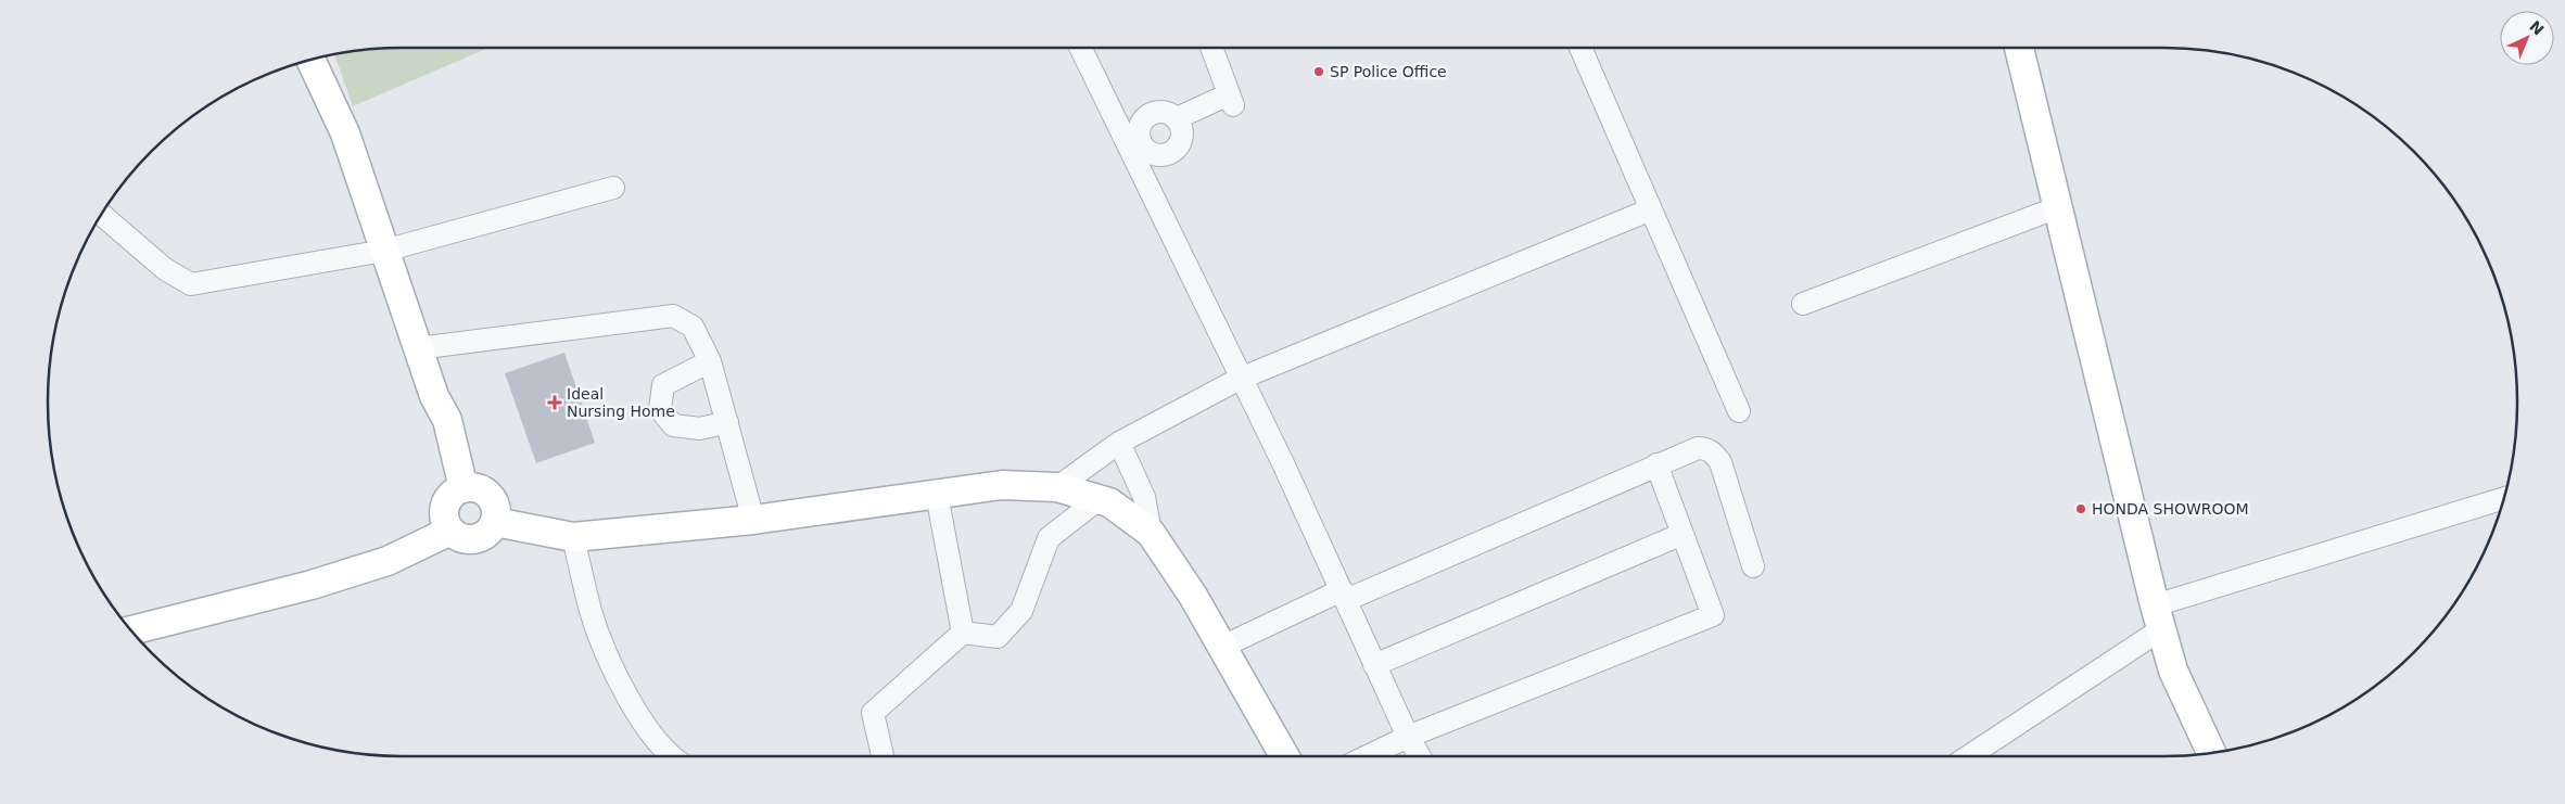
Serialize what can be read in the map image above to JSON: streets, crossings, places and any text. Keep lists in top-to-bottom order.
{
  "places": {
    "other": ["SP Police Office", "HONDA SHOWROOM"],
    "health": ["Ideal Nursing Home"]
  },
  "north": "top right"
}
